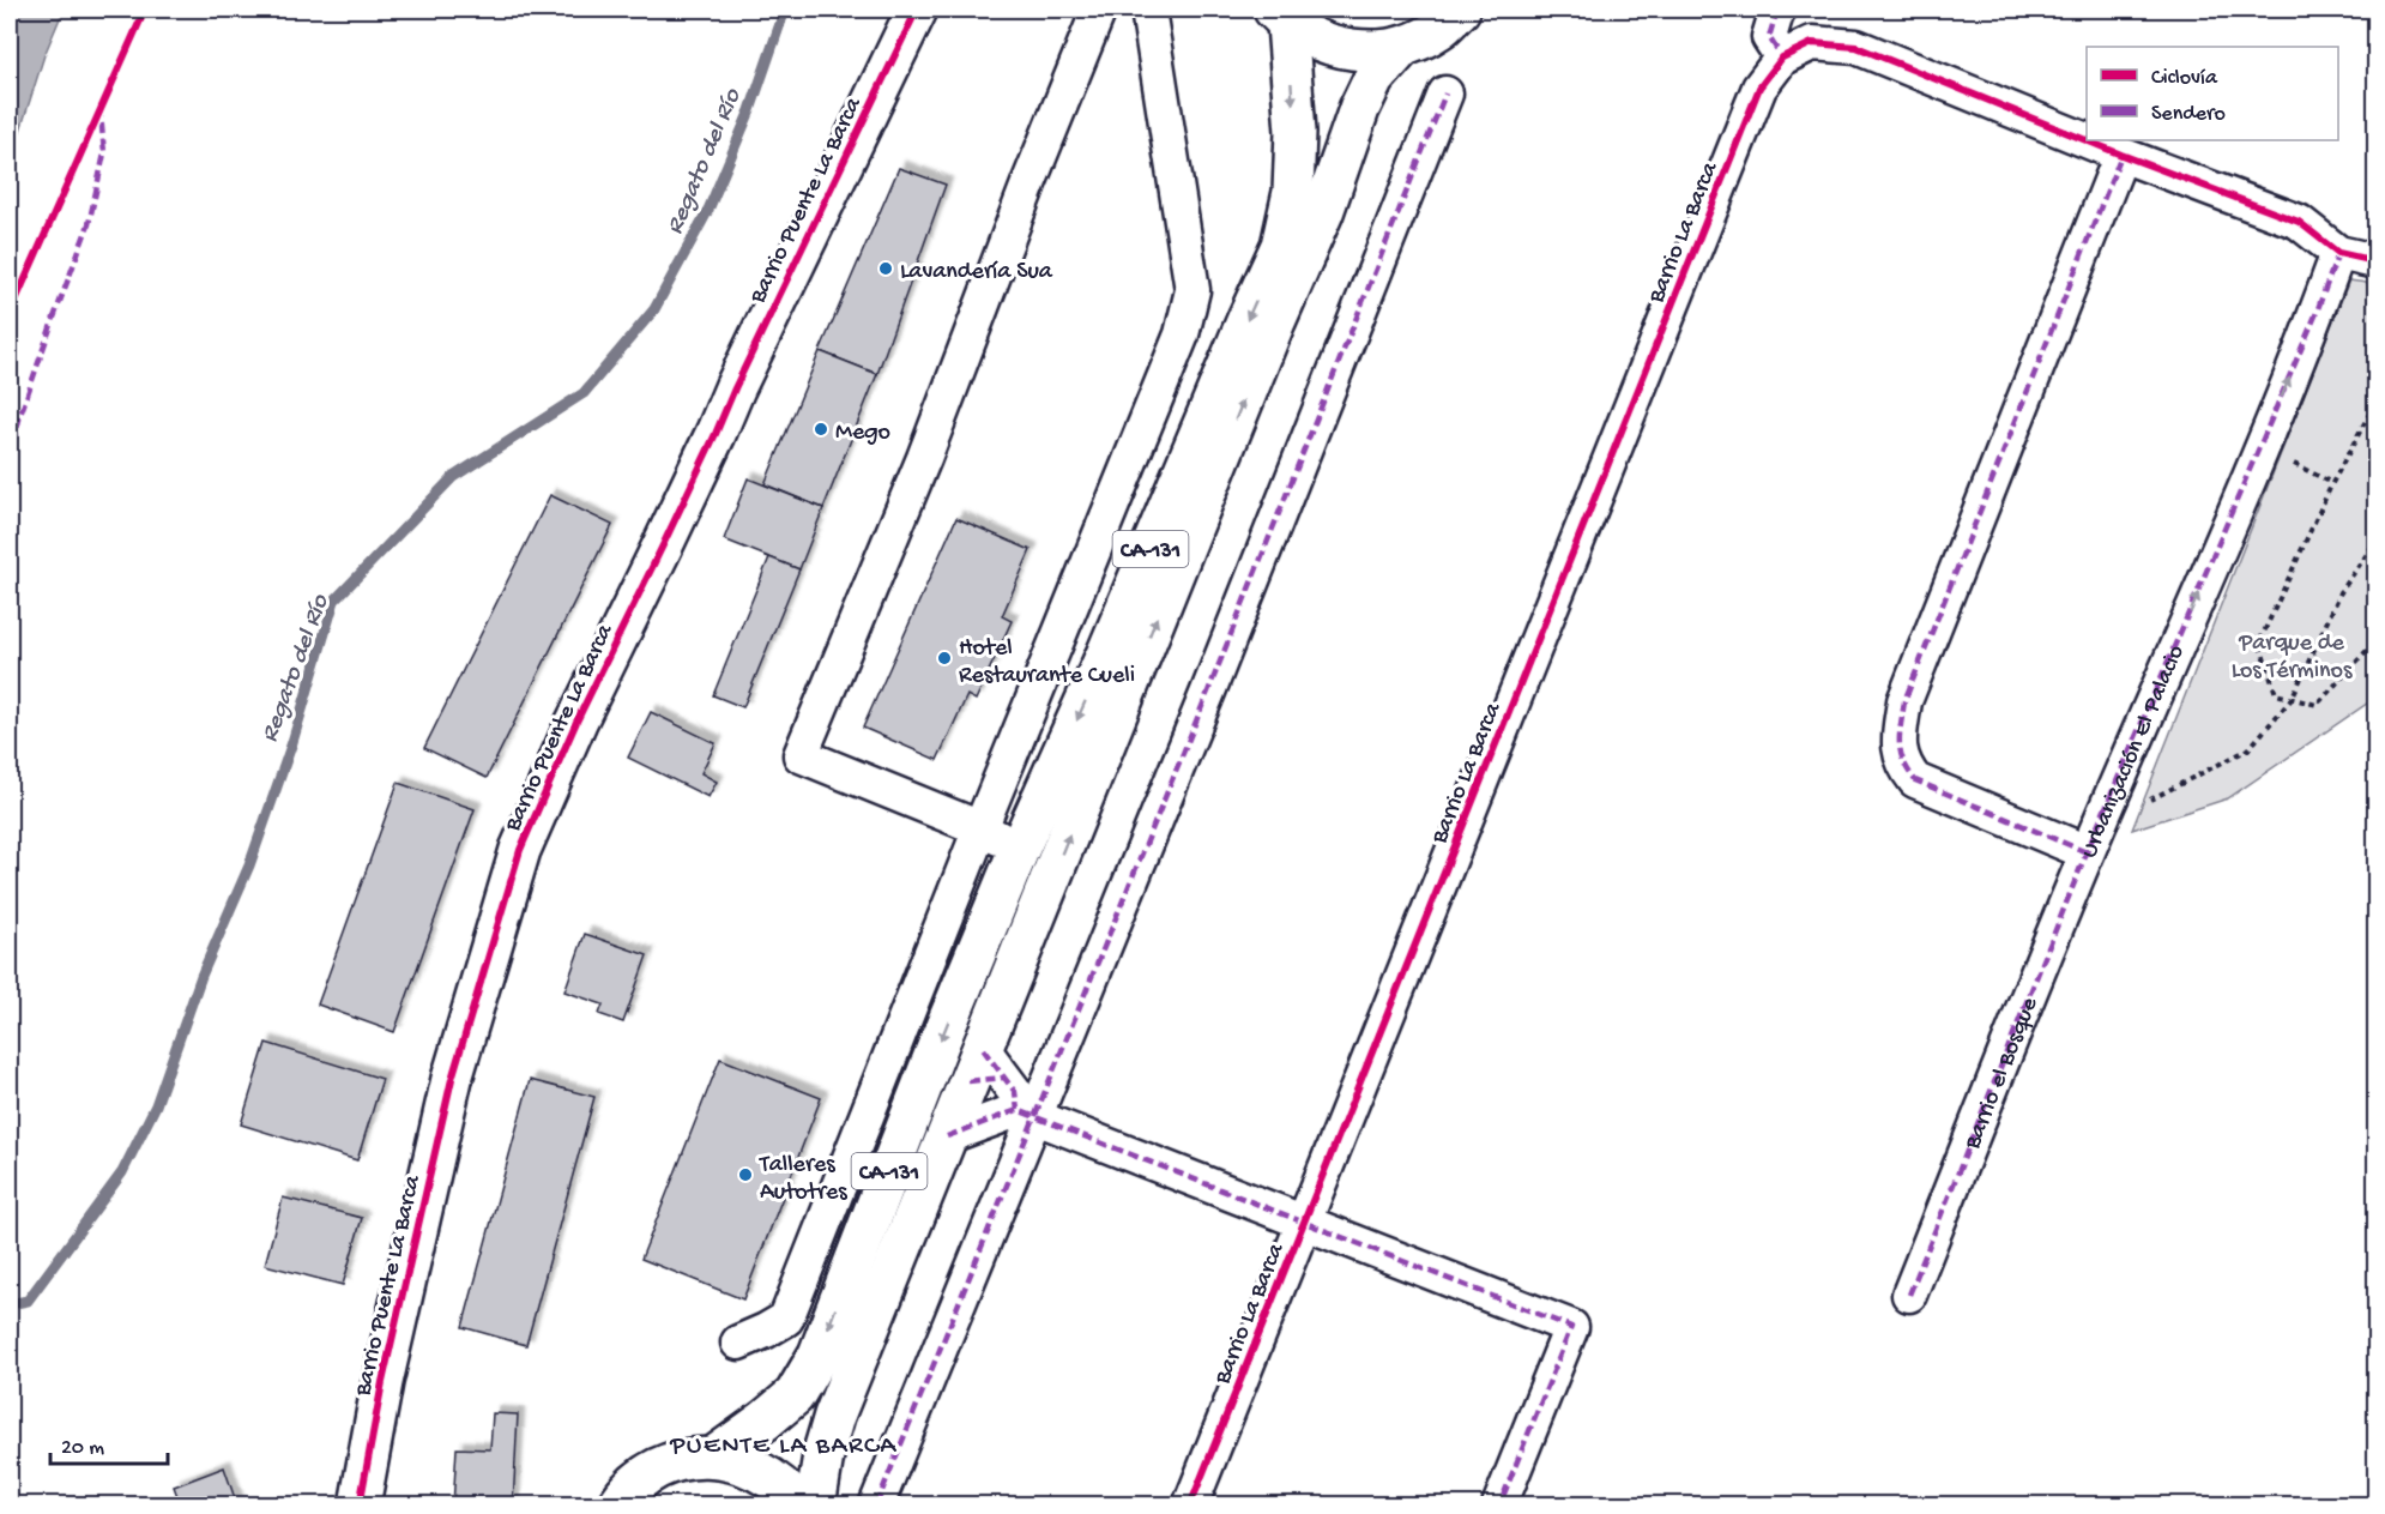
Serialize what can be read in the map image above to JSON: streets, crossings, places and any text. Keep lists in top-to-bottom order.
{
  "streets": {
    "main road": ["Barrio Puente La Barca", "CA-131"],
    "street": ["Barrio La Barca", "Urbanización El Palacio", "Barrio el Bosque"]
  },
  "crossings": [
    ["Urbanización El Palacio", "Barrio el Bosque"]
  ],
  "one_way": ["Urbanización El Palacio"],
  "districts": ["PUENTE LA BARCA"],
  "water": ["Regato del Río"],
  "parks": ["Parque de Los Términos"],
  "places": [
    "Lavandería Sua",
    "Mego",
    "Hotel Restaurante Cueli",
    "Talleres Autotres"
  ],
  "legend": ["Ciclovía", "Sendero"],
  "scale_bar": "20 m"
}
